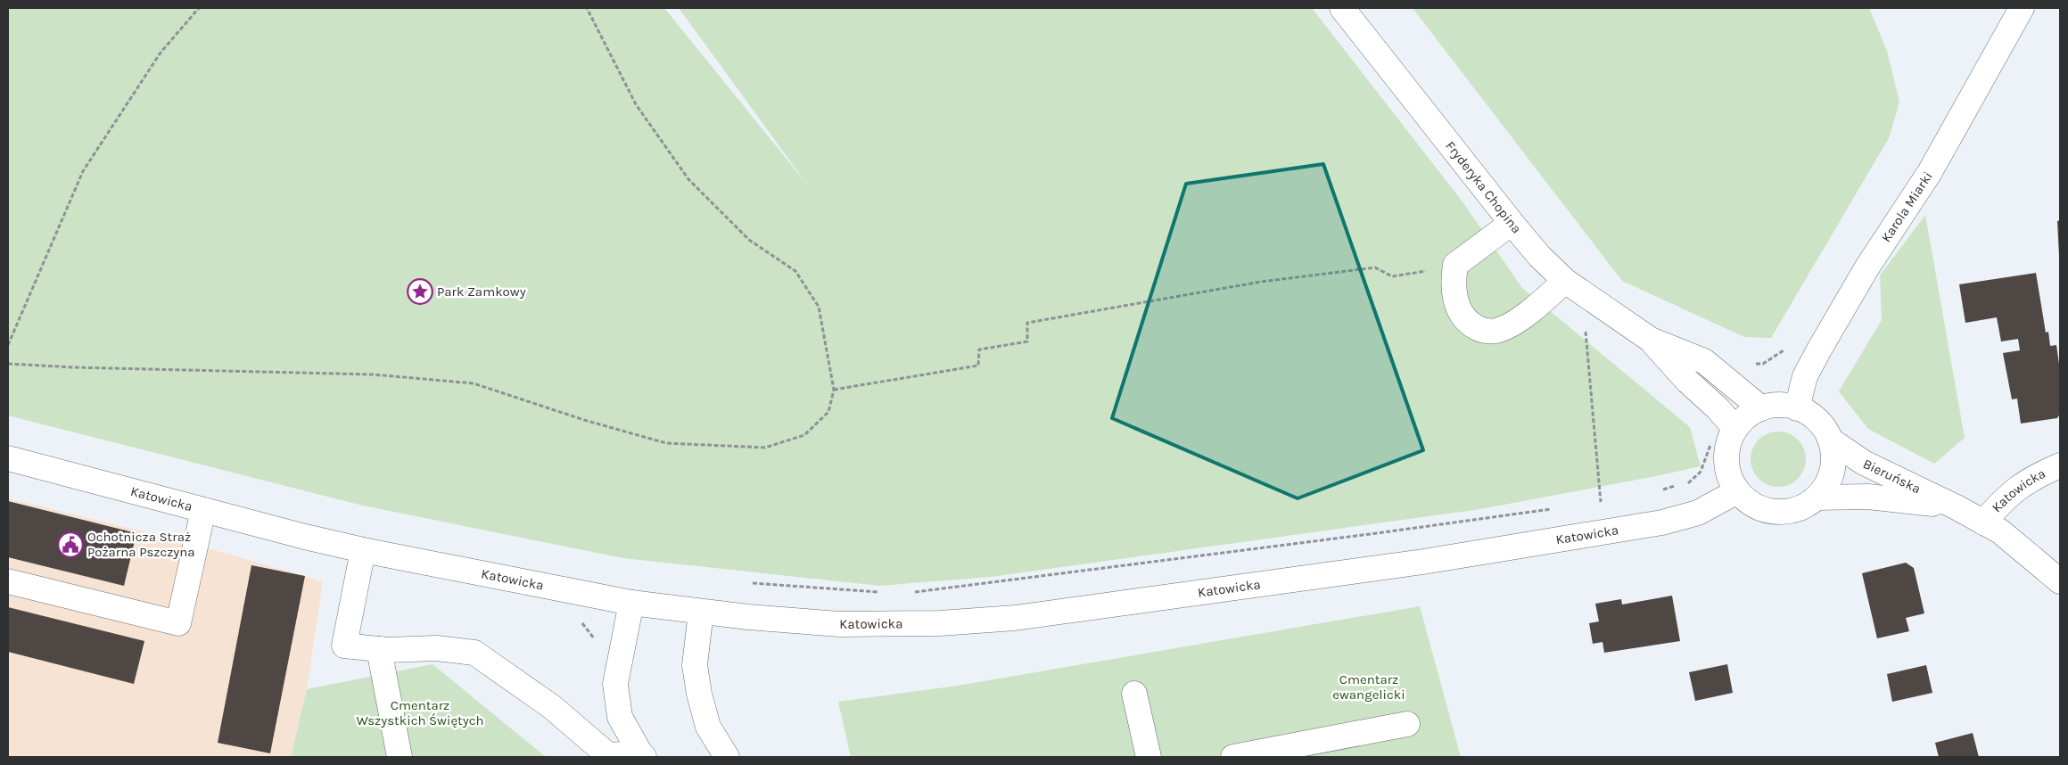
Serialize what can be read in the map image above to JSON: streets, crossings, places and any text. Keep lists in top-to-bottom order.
{
  "streets": {
    "street": [
      "Fryderyka Chopina",
      "Karola Miarki",
      "Bieruńska",
      "Katowicka"
    ]
  },
  "crossings": [
    ["Fryderyka Chopina", "Karola Miarki"],
    ["Fryderyka Chopina", "Bieruńska"],
    ["Fryderyka Chopina", "Katowicka"],
    ["Karola Miarki", "Bieruńska"],
    ["Karola Miarki", "Katowicka"],
    ["Bieruńska", "Katowicka"]
  ],
  "parks": ["Cmentarz ewangelicki", "Cmentarz Wszystkich Świętych"],
  "places": {
    "place": ["Park Zamkowy"],
    "public building": ["Ochotnicza Straż Pożarna Pszczyna"]
  }
}
